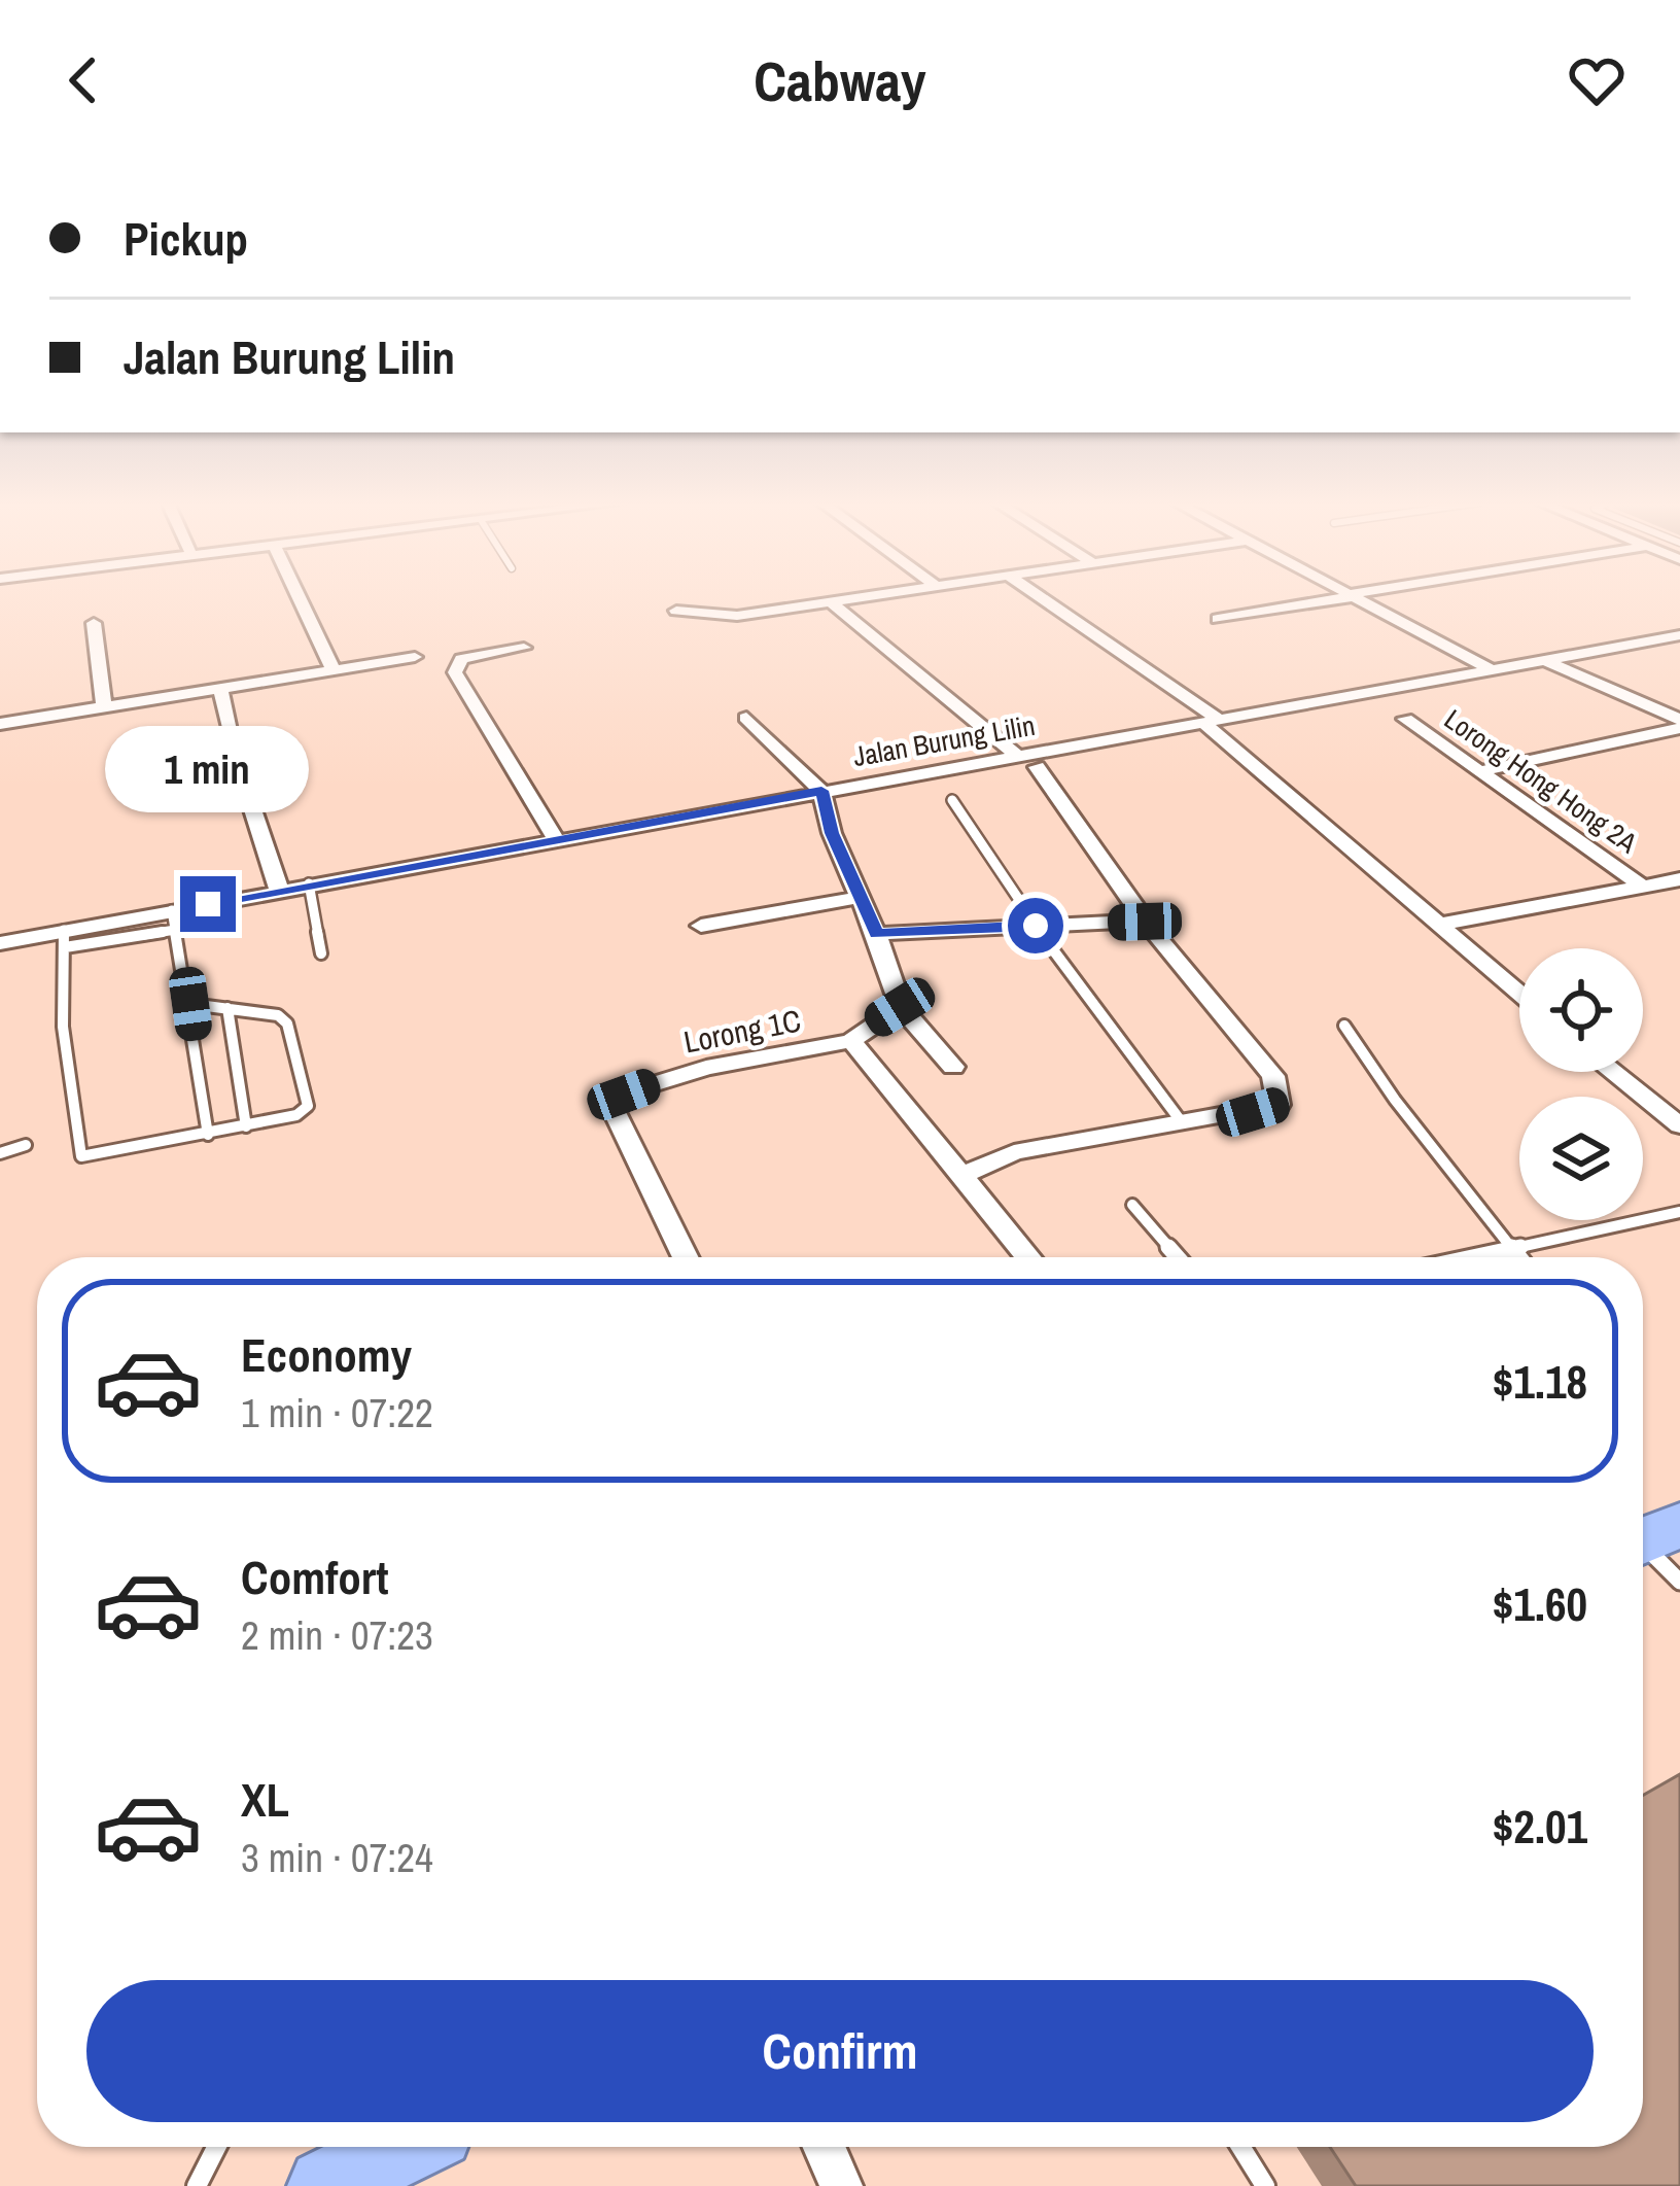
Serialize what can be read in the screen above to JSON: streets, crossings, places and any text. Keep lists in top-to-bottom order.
{
  "streets": {
    "street": ["Jalan Burung Lilin", "Lorong Hong Hong 2A", "Lorong 1C"]
  },
  "page": {
    "header": "Cabway",
    "banner": ["Pickup", "Jalan Burung Lilin"],
    "bubble": "1 min",
    "list": [
      {
        "name": "Economy",
        "note": "1 min · 07:22",
        "value": "$1.18"
      },
      {
        "name": "Comfort",
        "note": "2 min · 07:23",
        "value": "$1.60"
      },
      {
        "name": "XL",
        "note": "3 min · 07:24",
        "value": "$2.01"
      }
    ],
    "buttons": "Confirm"
  }
}
